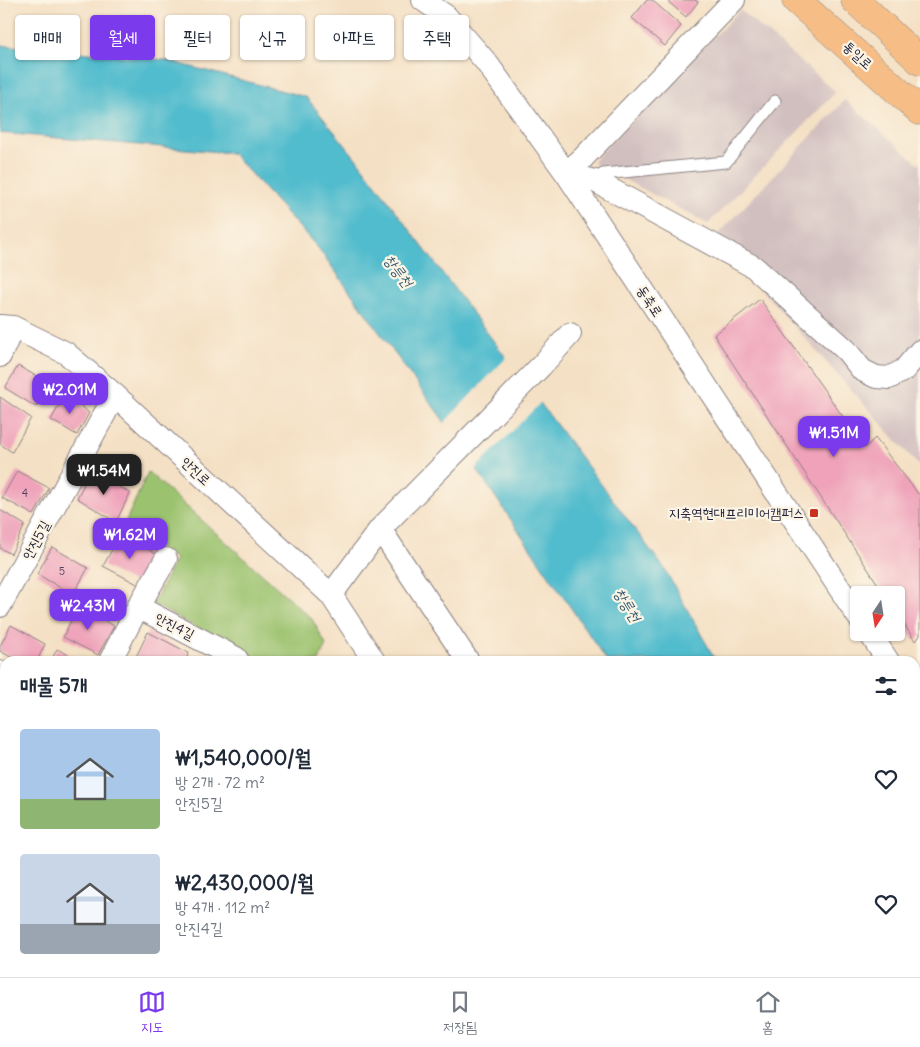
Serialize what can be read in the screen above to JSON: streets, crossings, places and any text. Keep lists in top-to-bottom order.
{
  "streets": {
    "main road": ["통일로"],
    "street": [
      "동축로",
      "안진로",
      "안진5길",
      "안진4길"
    ]
  },
  "crossings": [
    ["안진로", "안진5길"]
  ],
  "water": ["창릉천"],
  "places": {
    "transit": ["지축역현대프리미어캠퍼스"]
  },
  "house_numbers": ["4", "5"],
  "north": "bottom",
  "page": {
    "chip": [
      "매매",
      "월세",
      "필터",
      "신규",
      "아파트",
      "주택"
    ],
    "price": [
      "₩2.01M",
      "₩1.51M",
      "₩1.54M",
      "₩1.62M",
      "₩2.43M"
    ],
    "heading": "매물 5개",
    "list": [
      {
        "name": "₩1,540,000/월",
        "note": "방 2개 · 72 m² · 안진5길"
      },
      {
        "name": "₩2,430,000/월",
        "note": "방 4개 · 112 m² · 안진4길"
      }
    ],
    "tabs": ["지도", "저장됨", "홈"]
  }
}
